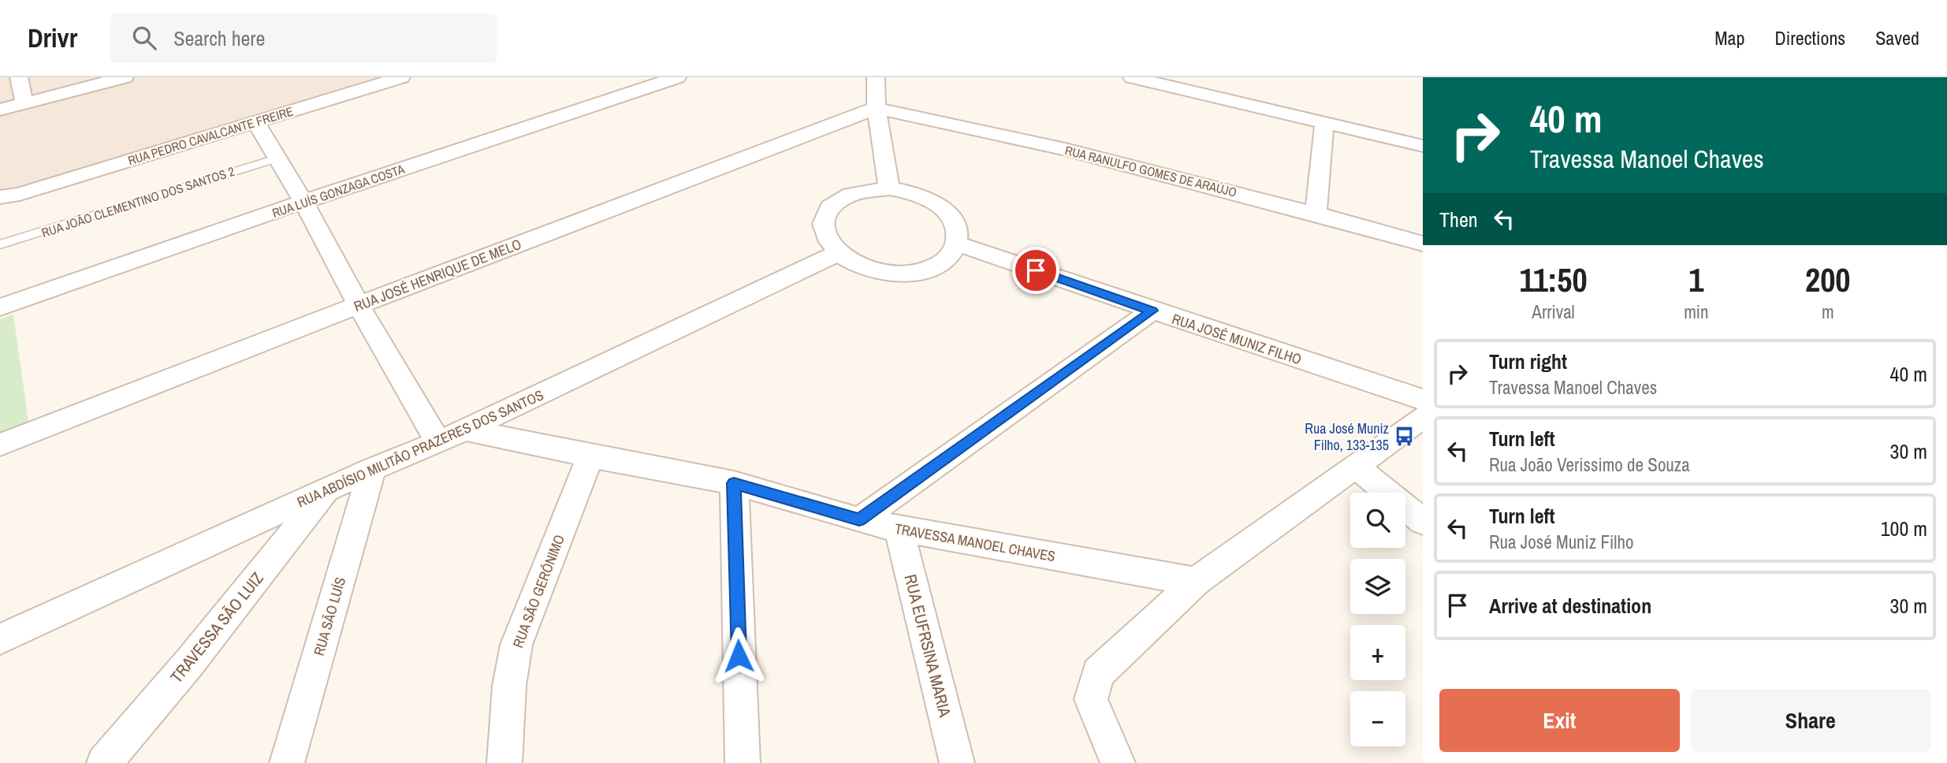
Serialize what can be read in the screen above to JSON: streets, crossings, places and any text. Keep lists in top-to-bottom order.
{
  "streets": {
    "street": [
      "RUA PEDRO CAVALCANTE FREIRE",
      "RUA RANULFO GOMES DE ARAÚJO",
      "RUA LUÍS GONZAGA COSTA",
      "RUA JOSÉ HENRIQUE DE MELO",
      "RUA JOSÉ MUNIZ FILHO",
      "RUA ABDÍSIO MILITÃO PRAZERES DOS SANTOS",
      "TRAVESSA MANOEL CHAVES",
      "RUA SÃO GERÔNIMO",
      "RUA SÃO LUÍS",
      "TRAVESSA SÃO LUIZ",
      "RUA EUFRSINA MARIA"
    ],
    "lane": ["RUA JOÃO CLEMENTINO DOS SANTOS 2"]
  },
  "crossings": [
    ["RUA RANULFO GOMES DE ARAÚJO", "RUA JOSÉ HENRIQUE DE MELO"],
    ["RUA JOSÉ MUNIZ FILHO", "RUA ABDÍSIO MILITÃO PRAZERES DOS SANTOS"],
    ["RUA ABDÍSIO MILITÃO PRAZERES DOS SANTOS", "TRAVESSA MANOEL CHAVES"],
    ["RUA ABDÍSIO MILITÃO PRAZERES DOS SANTOS", "RUA SÃO LUÍS"],
    ["RUA ABDÍSIO MILITÃO PRAZERES DOS SANTOS", "TRAVESSA SÃO LUIZ"],
    ["TRAVESSA MANOEL CHAVES", "RUA SÃO GERÔNIMO"],
    ["TRAVESSA MANOEL CHAVES", "RUA EUFRSINA MARIA"]
  ],
  "places": {
    "bus stop": ["Rua José Muniz Filho, 133-135"]
  },
  "page": {
    "header": "Drivr",
    "search": "Search here",
    "nav": ["Map", "Directions", "Saved"],
    "turn": ["40 m", "Travessa Manoel Chaves"],
    "then": "Then",
    "eta": [
      "11:50",
      "Arrival",
      "1",
      "min",
      "200",
      "m"
    ],
    "list": [
      {
        "name": "Turn right",
        "note": "Travessa Manoel Chaves",
        "value": "40 m"
      },
      {
        "name": "Turn left",
        "note": "Rua João Verissimo de Souza",
        "value": "30 m"
      },
      {
        "name": "Turn left",
        "note": "Rua José Muniz Filho",
        "value": "100 m"
      },
      {
        "name": "Arrive at destination",
        "value": "30 m"
      }
    ],
    "map_buttons": ["+", "−"],
    "buttons": ["Exit", "Share"]
  }
}
